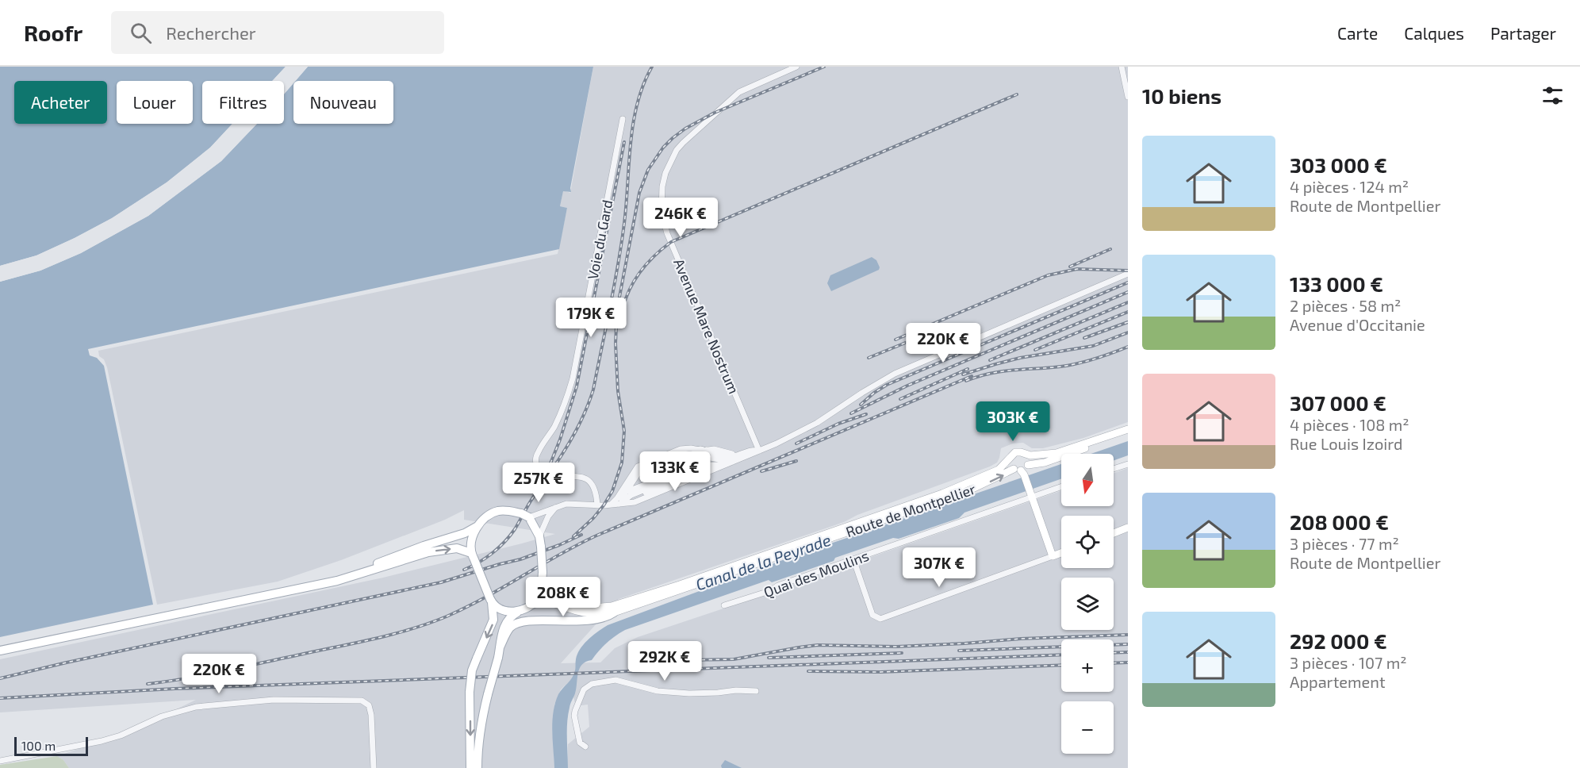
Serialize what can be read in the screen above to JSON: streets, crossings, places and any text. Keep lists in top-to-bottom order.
{
  "streets": {
    "main road": ["Route de Montpellier"],
    "street": ["Voie du Gard", "Avenue Mare Nostrum", "Quai des Moulins"]
  },
  "water": ["Canal de la Peyrade"],
  "scale_bar": "100 m",
  "north": "bottom",
  "page": {
    "header": "Roofr",
    "search": "Rechercher",
    "nav": ["Carte", "Calques", "Partager"],
    "heading": "10 biens",
    "chip": [
      "Acheter",
      "Louer",
      "Filtres",
      "Nouveau"
    ],
    "list": [
      {
        "name": "303 000 €",
        "note": "4 pièces · 124 m² · Route de Montpellier"
      },
      {
        "name": "133 000 €",
        "note": "2 pièces · 58 m² · Avenue d'Occitanie"
      },
      {
        "name": "307 000 €",
        "note": "4 pièces · 108 m² · Rue Louis Izoird"
      },
      {
        "name": "208 000 €",
        "note": "3 pièces · 77 m² · Route de Montpellier"
      },
      {
        "name": "292 000 €",
        "note": "3 pièces · 107 m² · Appartement"
      }
    ],
    "price": [
      "246K €",
      "179K €",
      "220K €",
      "303K €",
      "133K €",
      "257K €",
      "307K €",
      "208K €",
      "292K €",
      "220K €"
    ],
    "map_buttons": ["+", "−"],
    "scale": "100 m"
  }
}
